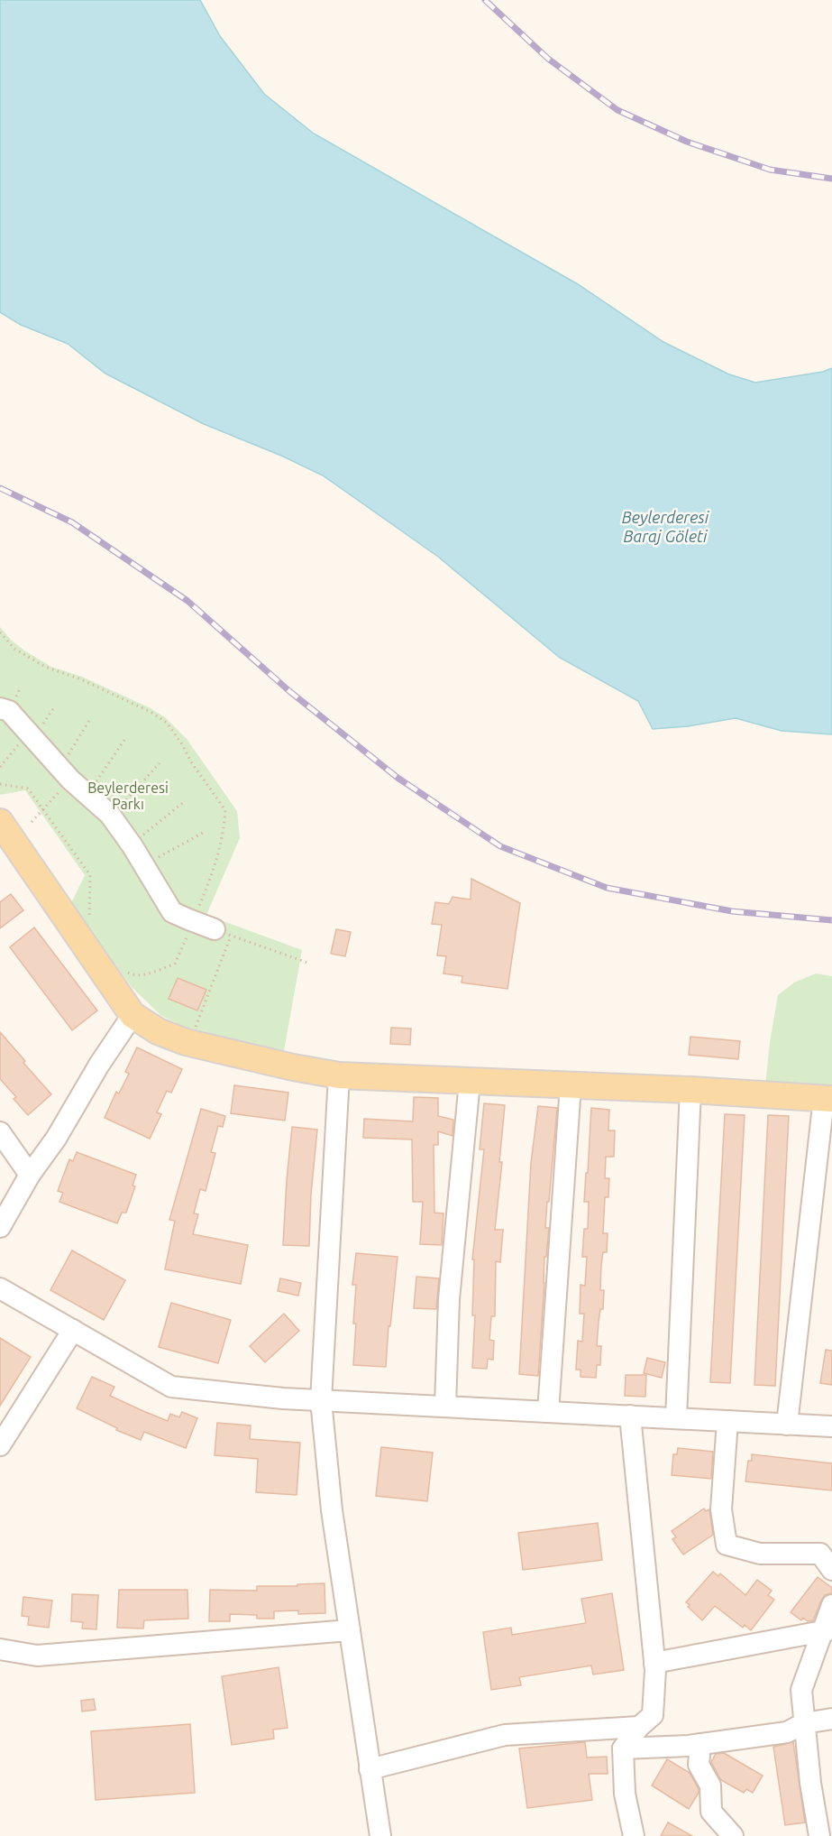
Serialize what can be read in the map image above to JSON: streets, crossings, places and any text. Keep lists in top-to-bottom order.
{
  "water": ["Beylerderesi Baraj Göleti"],
  "parks": ["Beylerderesi Parkı"]
}
